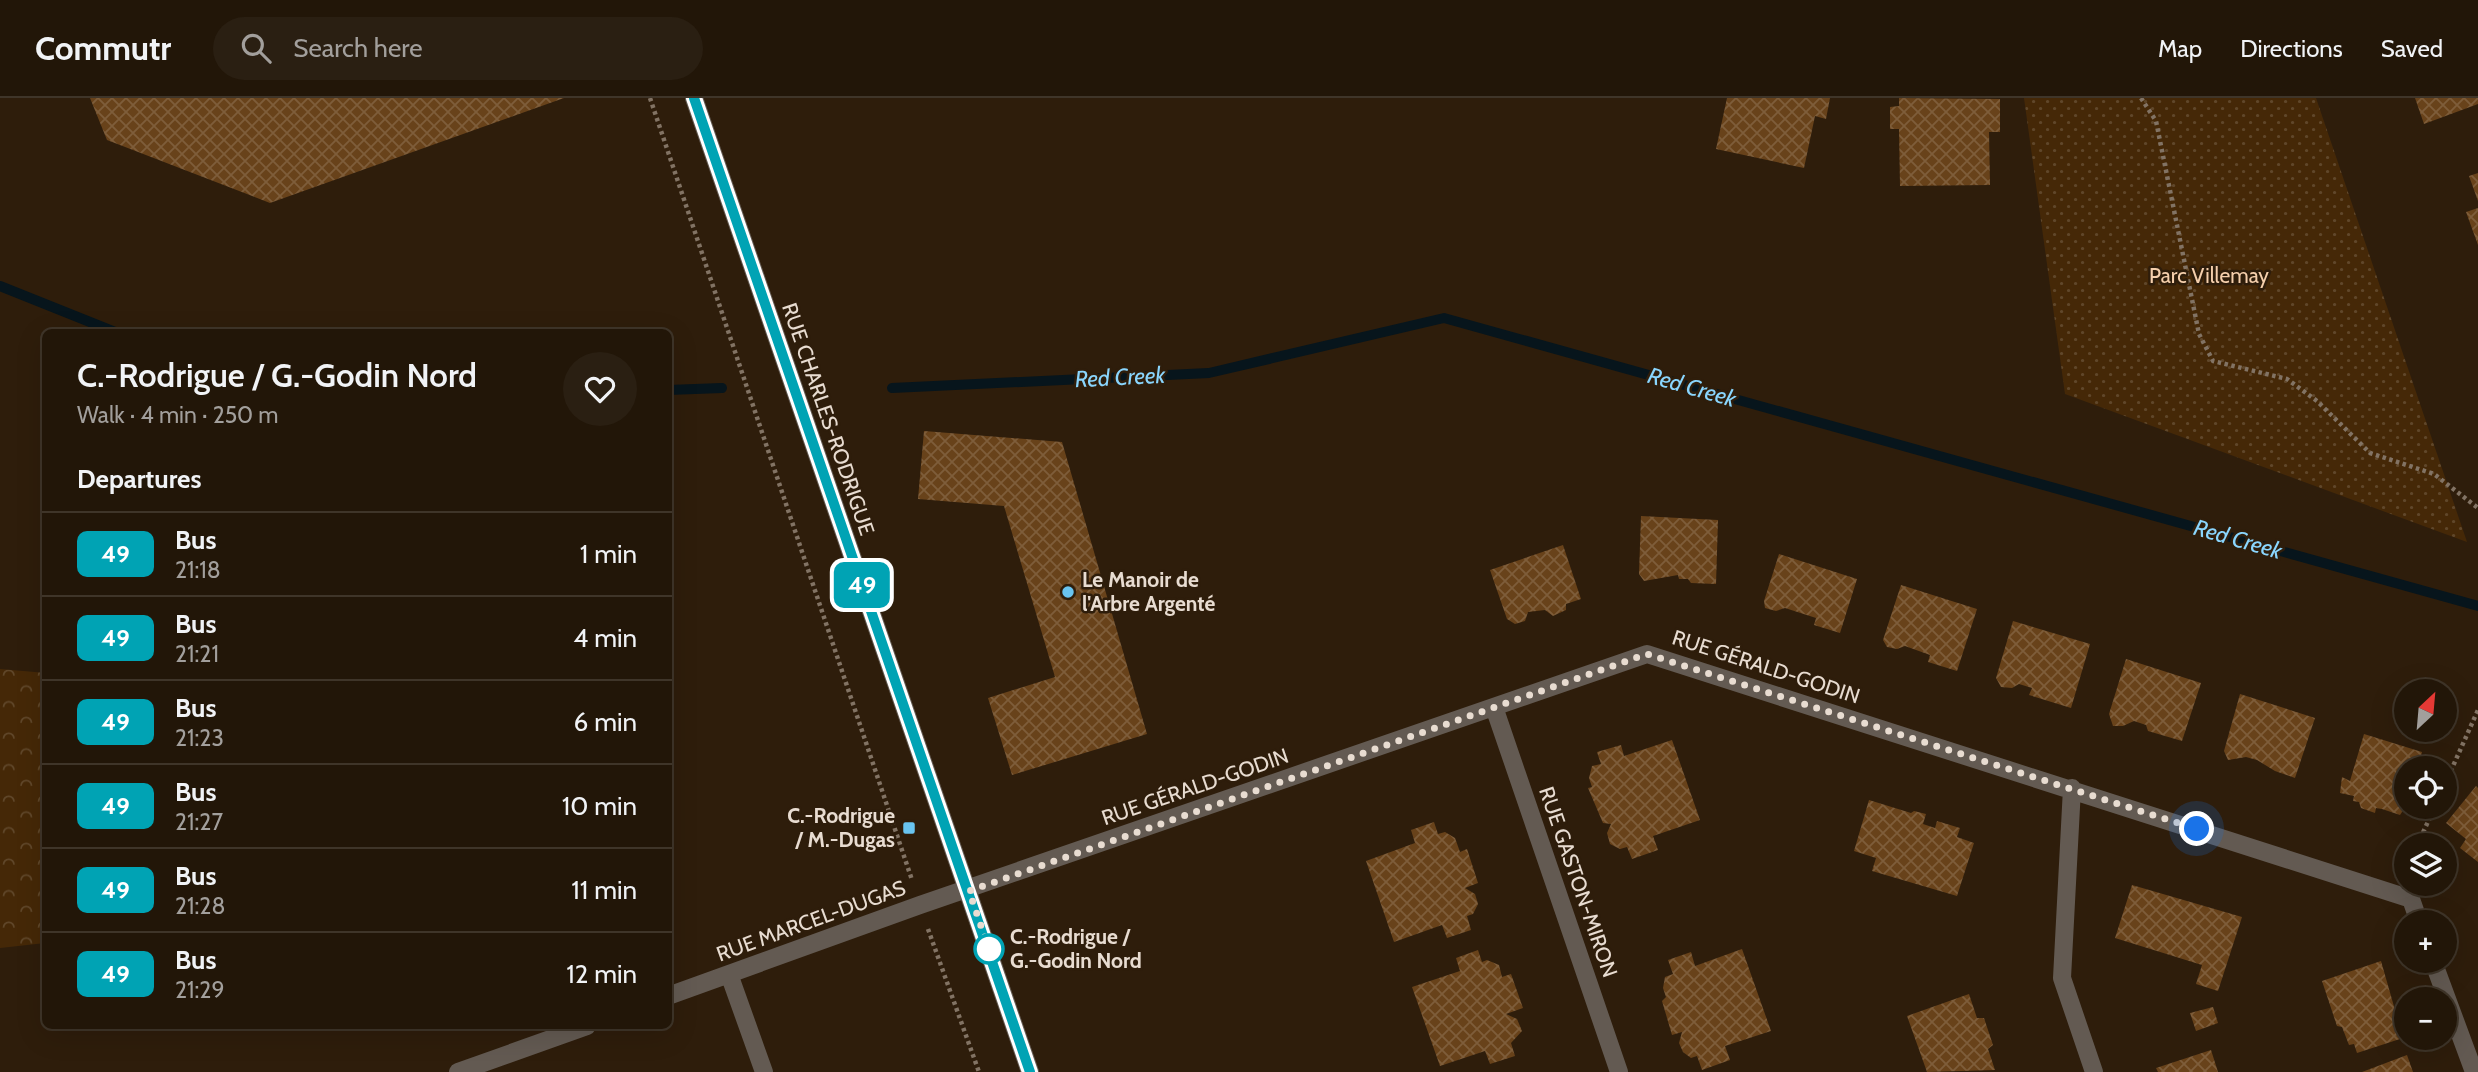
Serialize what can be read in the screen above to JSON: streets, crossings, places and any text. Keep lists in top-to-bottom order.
{
  "streets": {
    "street": [
      "RUE CHARLES-RODRIGUE",
      "RUE GÉRALD-GODIN",
      "RUE GASTON-MIRON",
      "RUE MARCEL-DUGAS"
    ]
  },
  "crossings": [
    ["RUE CHARLES-RODRIGUE", "RUE GÉRALD-GODIN"],
    ["RUE CHARLES-RODRIGUE", "RUE MARCEL-DUGAS"],
    ["RUE GÉRALD-GODIN", "RUE GASTON-MIRON"],
    ["RUE GÉRALD-GODIN", "RUE MARCEL-DUGAS"]
  ],
  "water": ["Red Creek"],
  "parks": ["Parc Villemay"],
  "places": {
    "other": ["Le Manoir de l'Arbre Argenté", "C.-Rodrigue / G.-Godin Nord"],
    "transit": ["C.-Rodrigue / M.-Dugas"]
  },
  "lines": ["bus line 49"],
  "north": "top right",
  "page": {
    "header": "Commutr",
    "search": "Search here",
    "nav": ["Map", "Directions", "Saved"],
    "on_map": "49",
    "heading": [
      ["C.-Rodrigue / G.-Godin Nord", "Walk · 4 min · 250 m"],
      "Departures"
    ],
    "list": [
      {
        "mark": "49",
        "name": "Bus",
        "note": "21:18",
        "value": "1 min"
      },
      {
        "mark": "49",
        "name": "Bus",
        "note": "21:21",
        "value": "4 min"
      },
      {
        "mark": "49",
        "name": "Bus",
        "note": "21:23",
        "value": "6 min"
      },
      {
        "mark": "49",
        "name": "Bus",
        "note": "21:27",
        "value": "10 min"
      },
      {
        "mark": "49",
        "name": "Bus",
        "note": "21:28",
        "value": "11 min"
      },
      {
        "mark": "49",
        "name": "Bus",
        "note": "21:29",
        "value": "12 min"
      }
    ],
    "map_buttons": ["+", "−"]
  }
}
